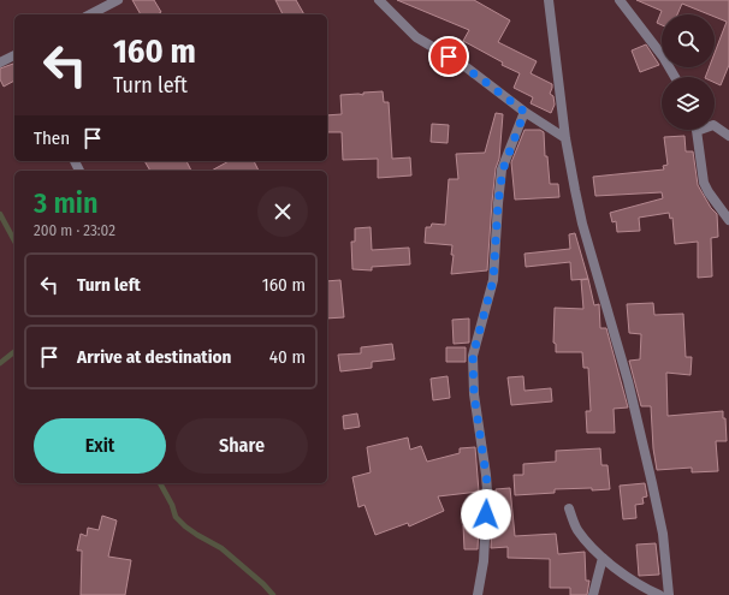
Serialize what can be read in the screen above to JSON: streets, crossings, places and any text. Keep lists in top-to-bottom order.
{
  "page": {
    "turn": ["160 m", "Turn left"],
    "then": "Then",
    "heading": ["3 min", "200 m · 23:02"],
    "list": [
      {
        "name": "Turn left",
        "value": "160 m"
      },
      {
        "name": "Arrive at destination",
        "value": "40 m"
      }
    ],
    "buttons": ["Exit", "Share"]
  }
}
